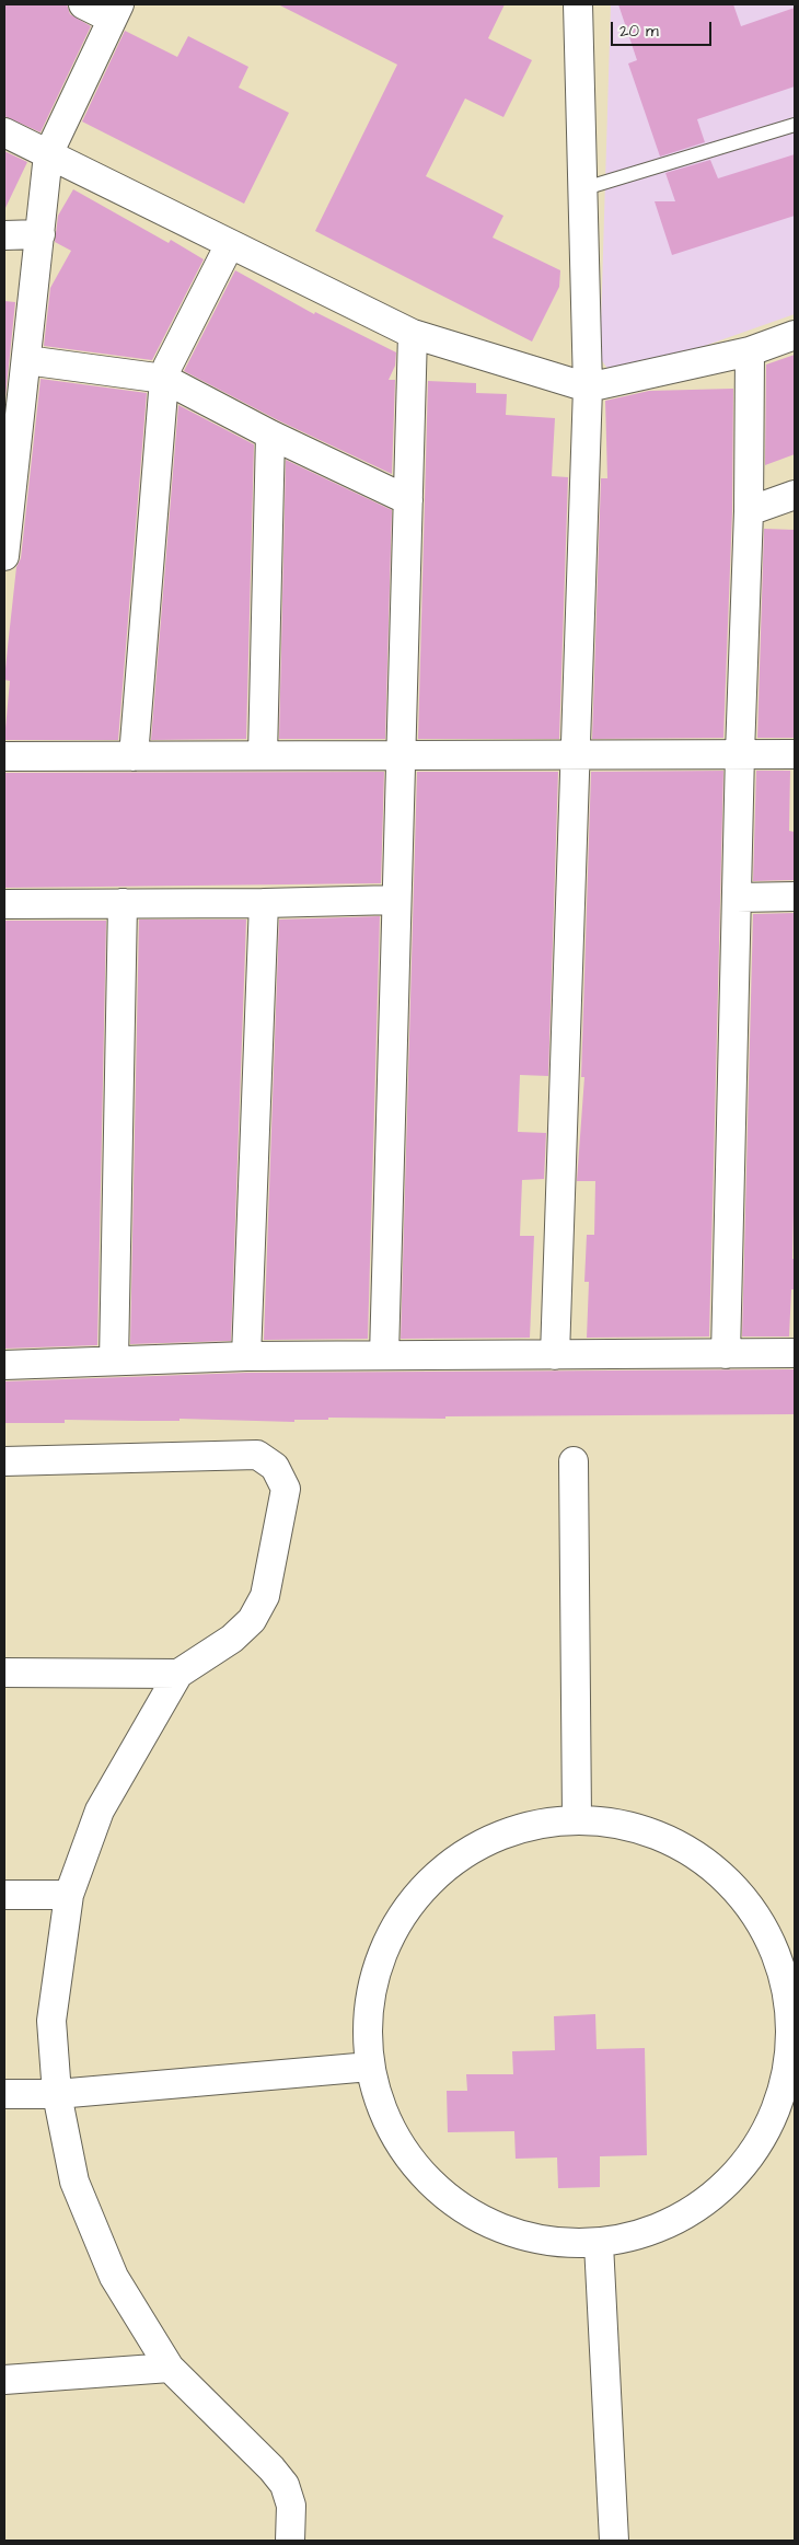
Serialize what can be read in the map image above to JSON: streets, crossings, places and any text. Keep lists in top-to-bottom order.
{
  "scale_bar": "20 m"
}
